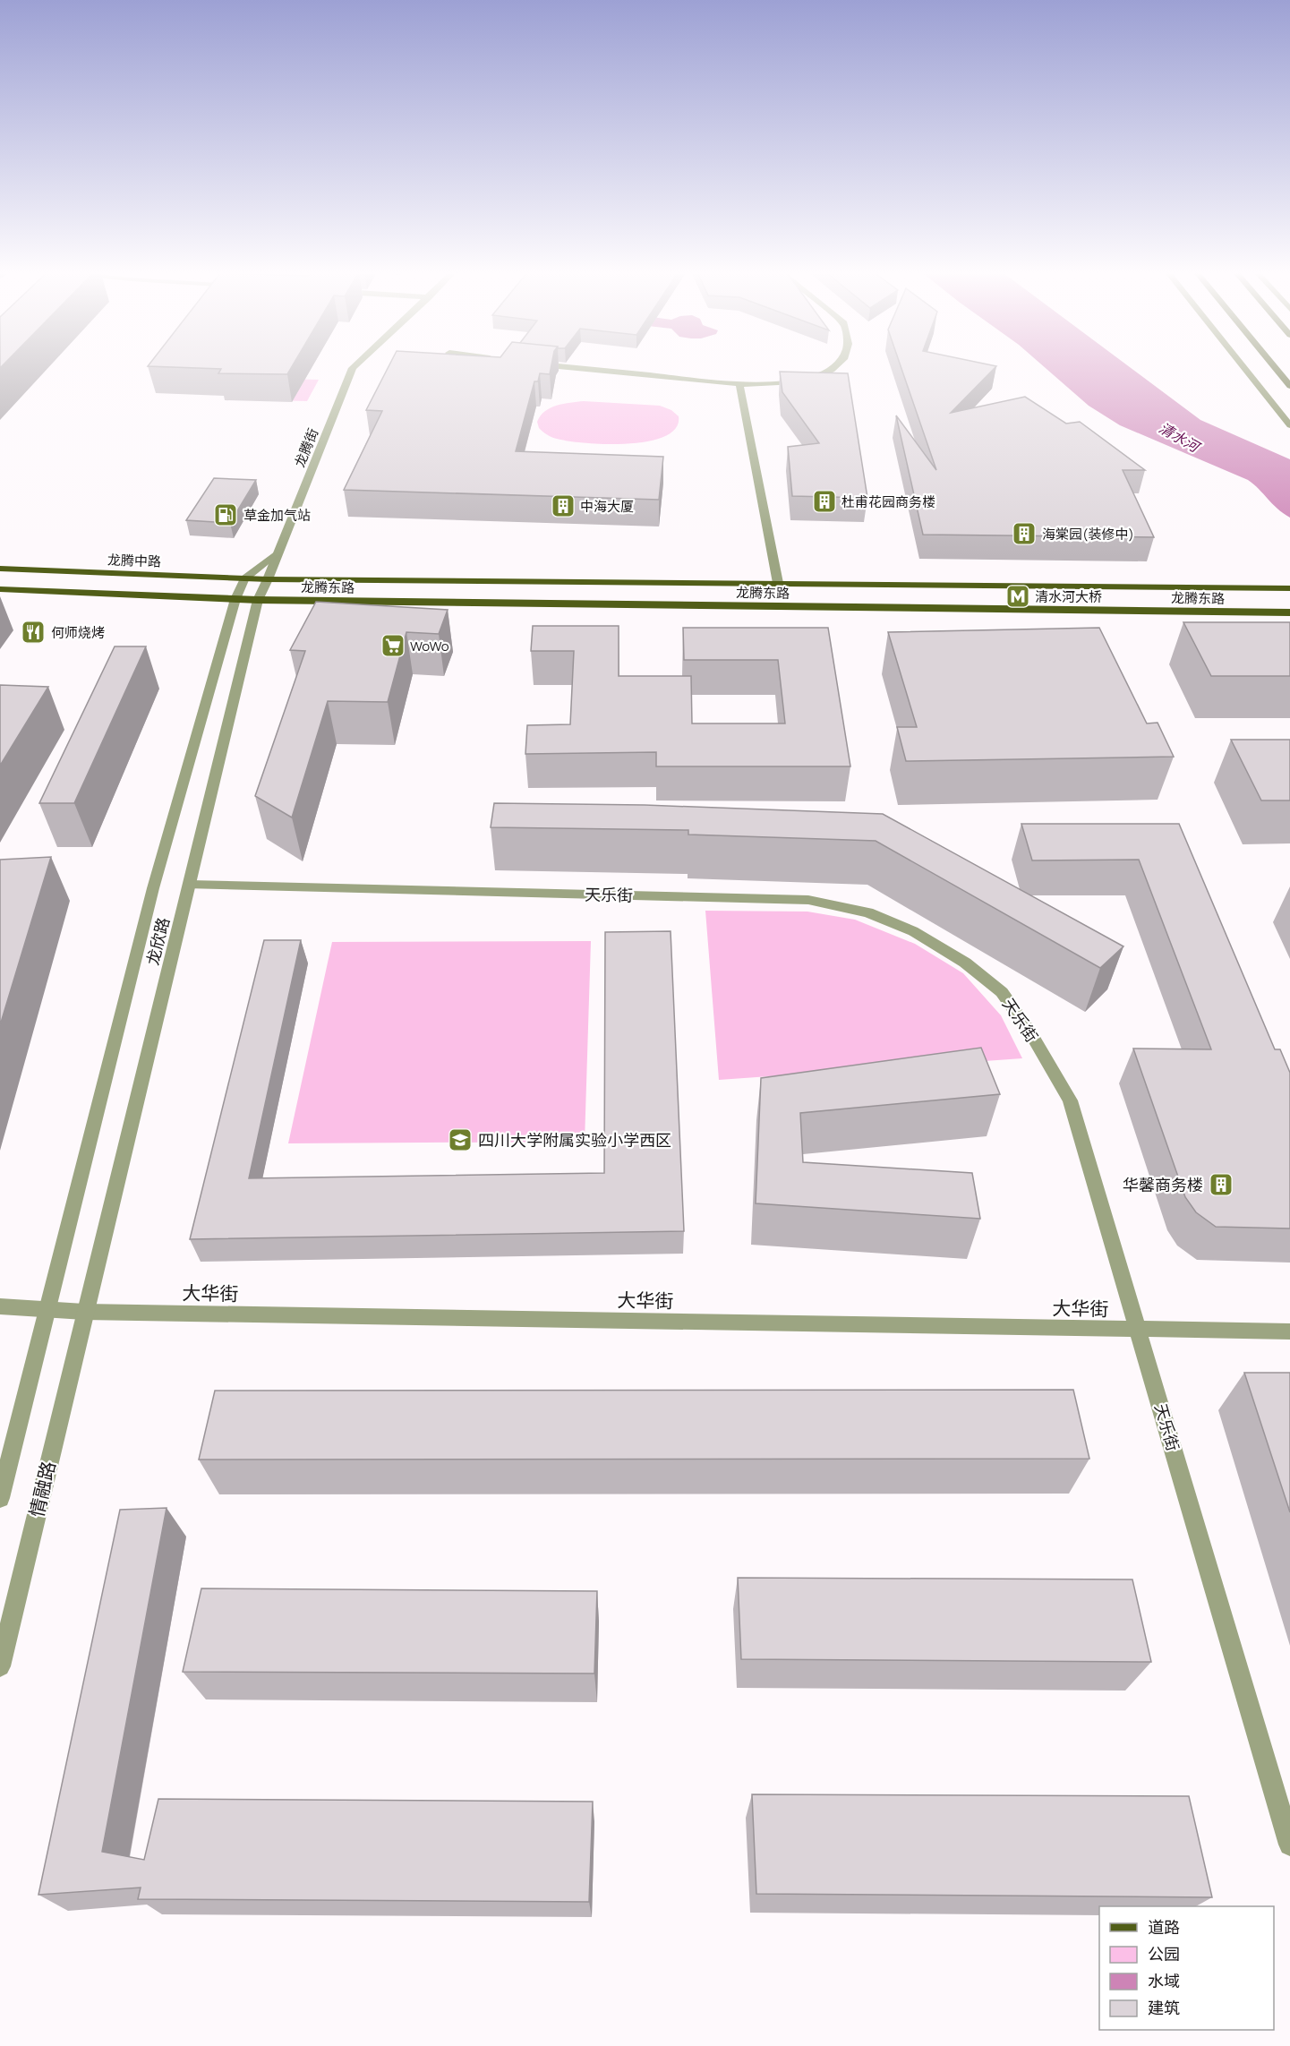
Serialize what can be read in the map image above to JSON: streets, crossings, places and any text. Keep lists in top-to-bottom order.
{
  "streets": {
    "main road": ["龙腾中路", "龙腾东路"],
    "street": [
      "龙腾街",
      "天乐街",
      "龙欣路",
      "大华街",
      "情融路"
    ]
  },
  "crossings": [
    ["龙腾街", "龙腾中路"],
    ["龙腾街", "龙腾东路"],
    ["龙腾街", "龙欣路"],
    ["龙腾中路", "龙腾东路"],
    ["龙腾中路", "龙欣路"],
    ["龙腾东路", "龙欣路"],
    ["天乐街", "龙欣路"],
    ["天乐街", "大华街"],
    ["龙欣路", "大华街"],
    ["龙欣路", "情融路"],
    ["大华街", "情融路"]
  ],
  "water": ["清水河"],
  "places": {
    "building": [
      "杜甫花园商务楼",
      "中海大厦",
      "海棠园(装修中)",
      "华馨商务楼"
    ],
    "fuel station": ["草金加气站"],
    "metro station": ["清水河大桥"],
    "restaurant": ["何师烧烤"],
    "supermarket": ["WoWo"],
    "school or university": ["四川大学附属实验小学西区"]
  },
  "legend": [
    "道路",
    "公园",
    "水域",
    "建筑"
  ]
}
